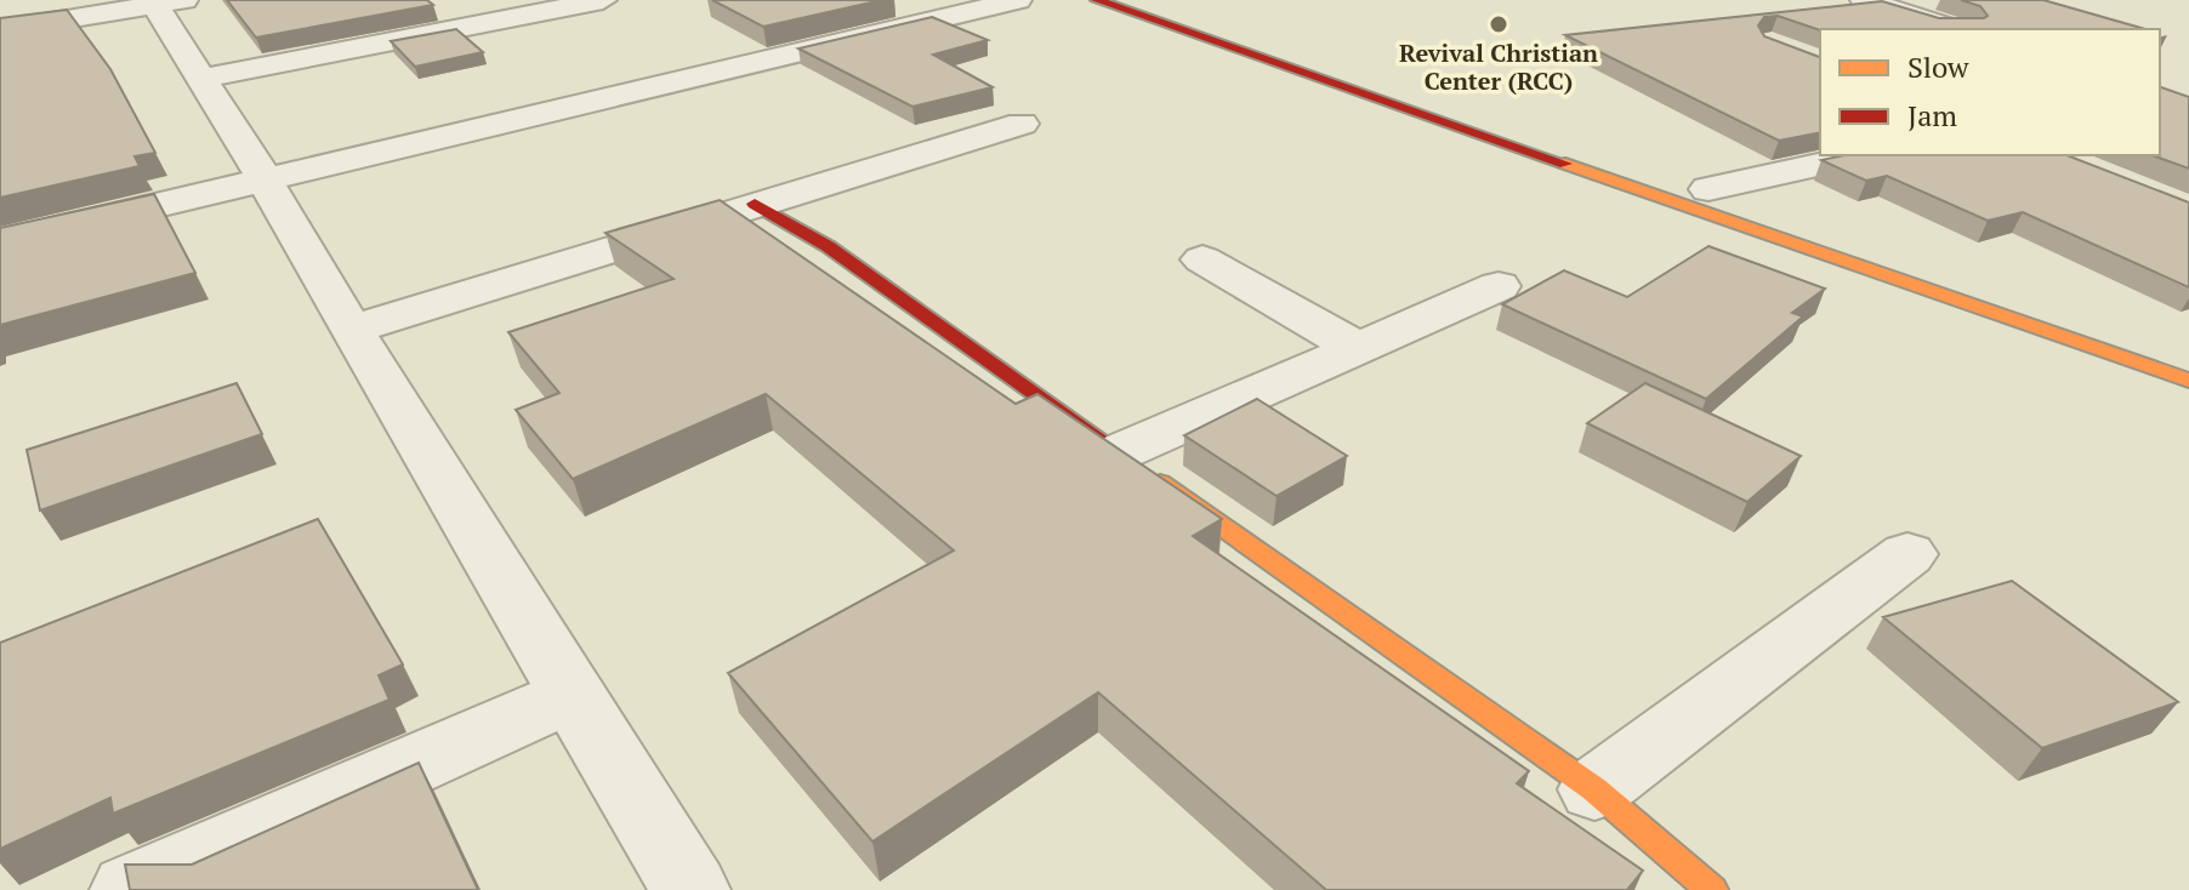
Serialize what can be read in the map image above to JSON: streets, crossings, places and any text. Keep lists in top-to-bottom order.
{
  "places": ["Revival Christian Center (RCC)"],
  "legend": ["Slow", "Jam"]
}
